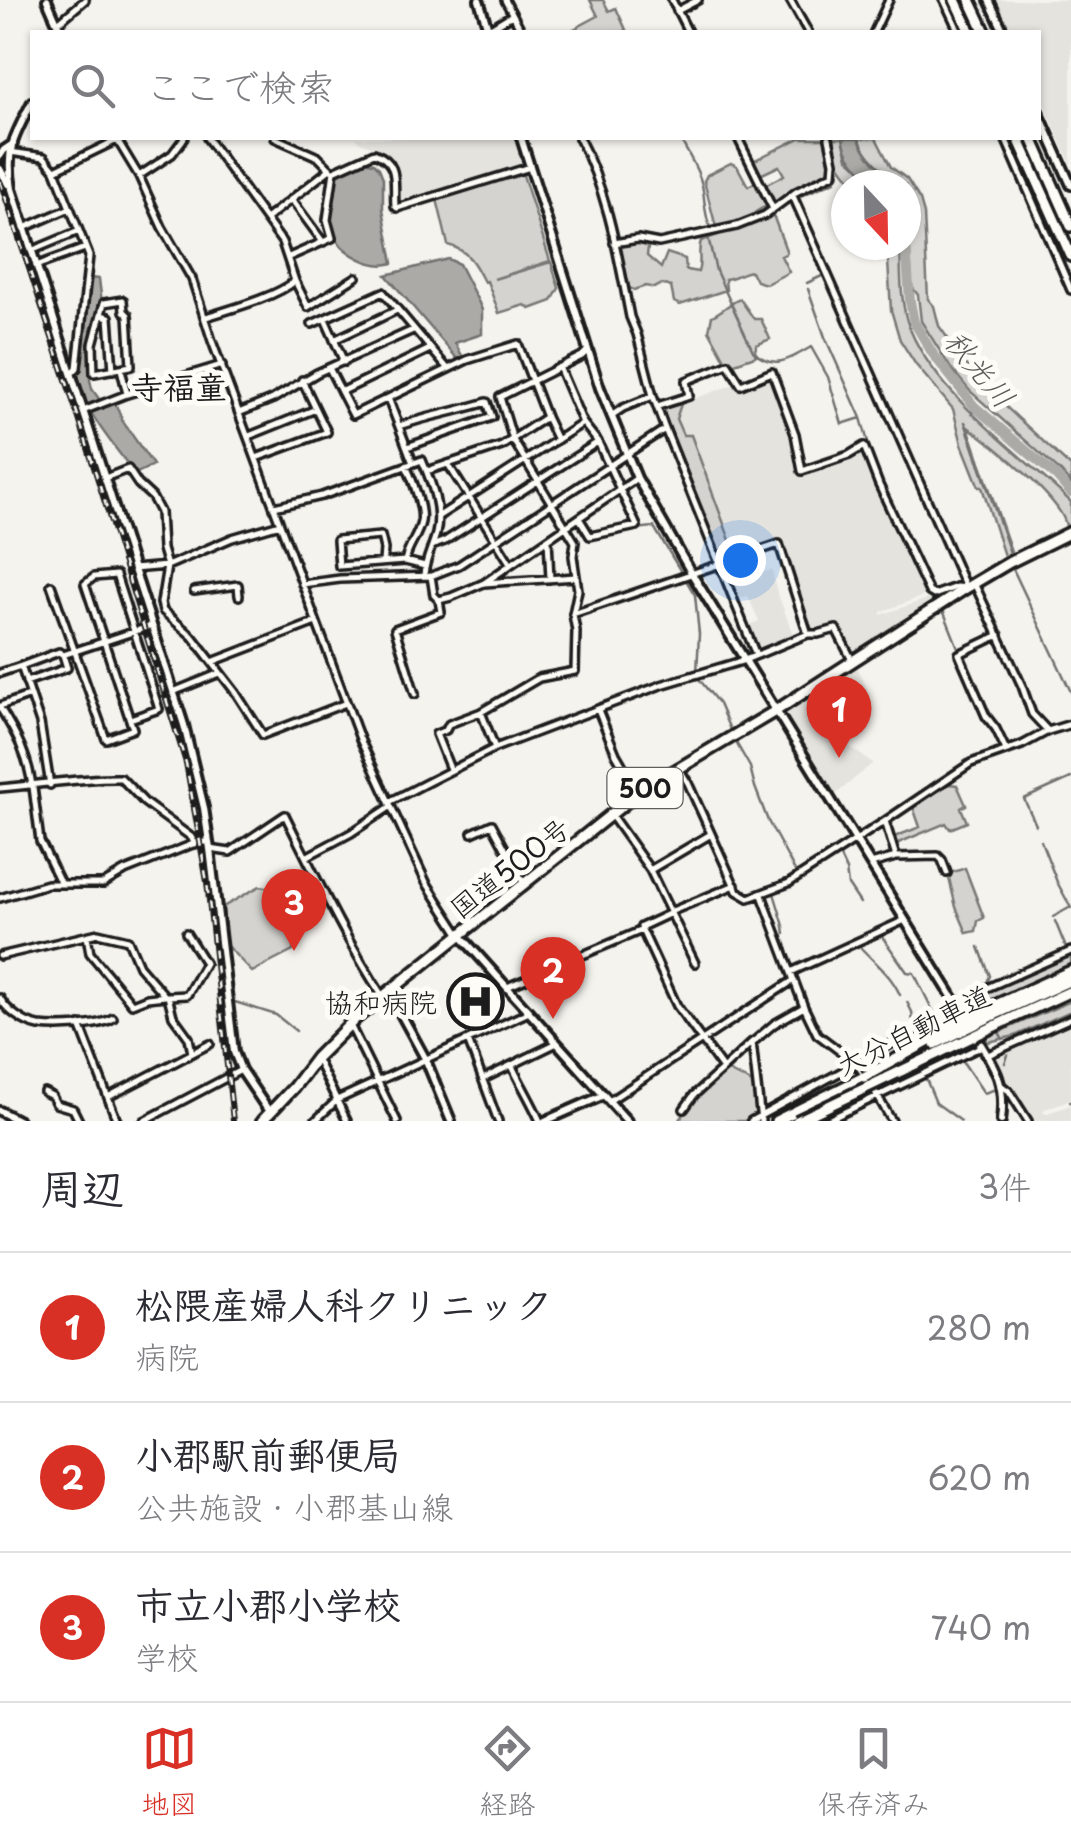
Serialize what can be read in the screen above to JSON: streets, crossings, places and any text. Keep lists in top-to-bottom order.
{
  "streets": {
    "highway": ["500", "国道500号", "大分自動車道"]
  },
  "districts": ["寺福童"],
  "water": ["秋光川"],
  "places": {
    "hospital": ["協和病院"]
  },
  "north": "bottom",
  "page": {
    "search": "ここで検索",
    "pins": ["1", "3", "2"],
    "heading": ["周辺", "3件"],
    "list": [
      {
        "mark": "1",
        "name": "松隈産婦人科クリニック",
        "note": "病院",
        "value": "280 m"
      },
      {
        "mark": "2",
        "name": "小郡駅前郵便局",
        "note": "公共施設 · 小郡基山線",
        "value": "620 m"
      },
      {
        "mark": "3",
        "name": "市立小郡小学校",
        "note": "学校",
        "value": "740 m"
      }
    ],
    "nav": ["地図", "経路", "保存済み"]
  }
}
